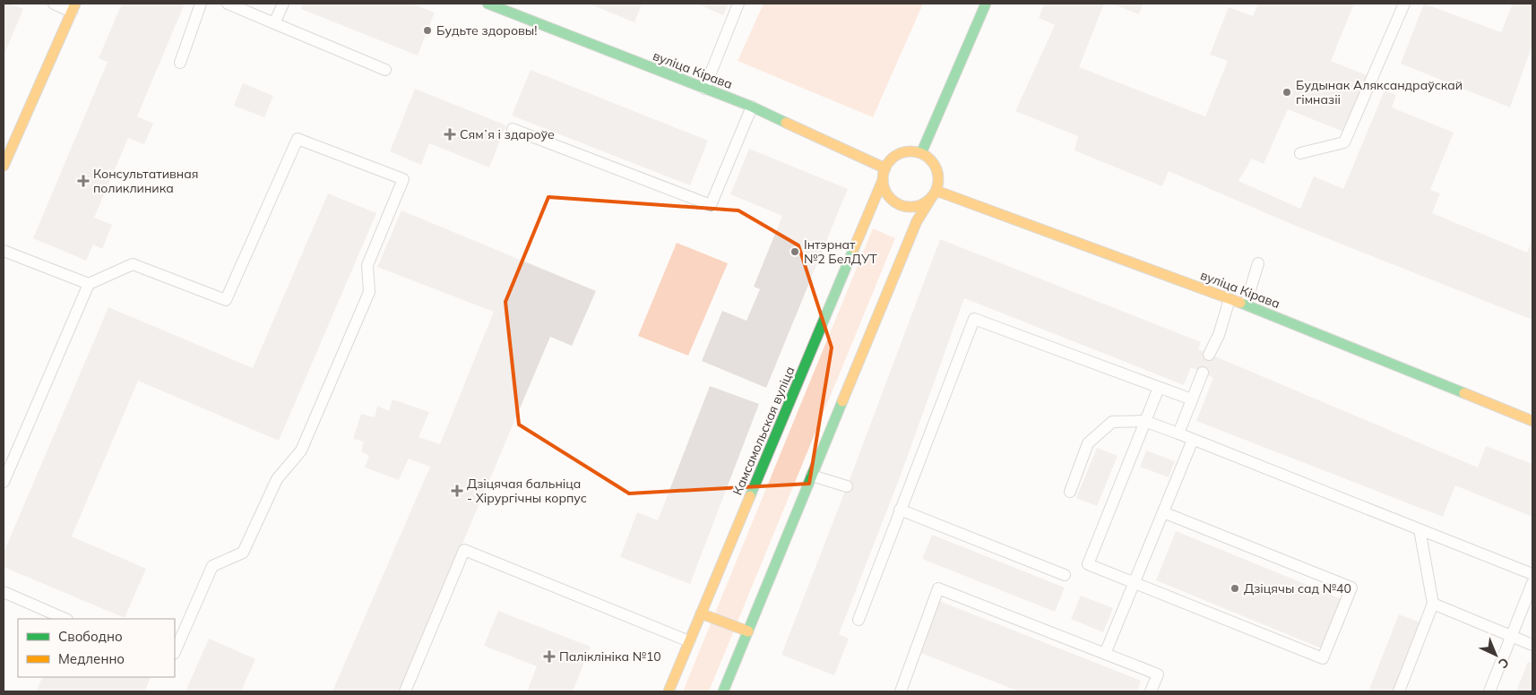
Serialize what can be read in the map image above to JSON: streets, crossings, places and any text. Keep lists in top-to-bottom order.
{
  "streets": {
    "street": ["вуліца Кірава", "Камсамольская вуліца"]
  },
  "crossings": [
    ["вуліца Кірава", "Камсамольская вуліца"]
  ],
  "places": {
    "other": [
      "Будьте здоровы!",
      "Будынак Аляксандраўскай гімназіі",
      "Інтэрнат №2 БелДУТ",
      "Дзіцячы сад №40"
    ],
    "health": [
      "Сямʼя і здароўе",
      "Консультативная поликлиника",
      "Дзіцячая бальніца - Хірургічны корпус",
      "Паліклініка №10"
    ]
  },
  "legend": ["Свободно", "Медленно"],
  "north": "bottom right"
}
